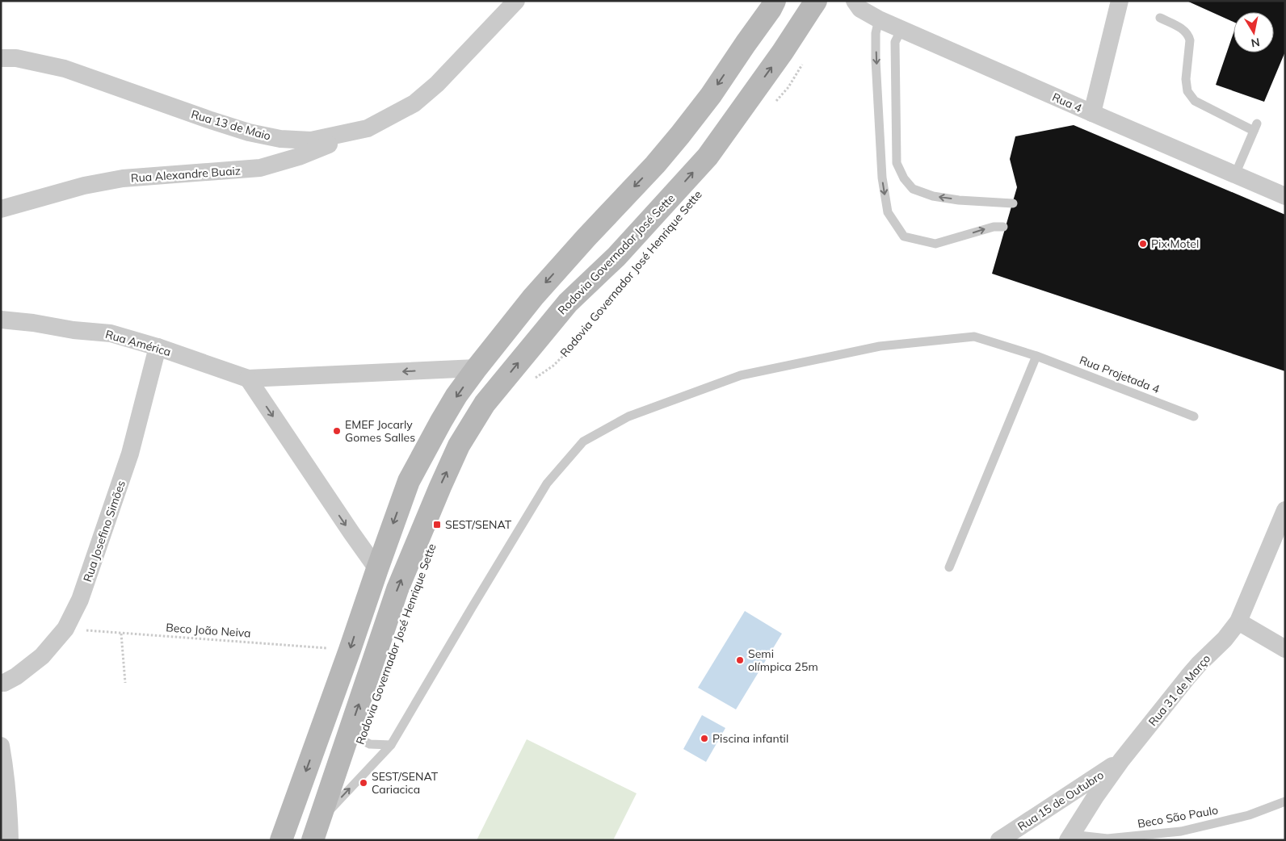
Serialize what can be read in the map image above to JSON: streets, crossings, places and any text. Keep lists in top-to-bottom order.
{
  "streets": {
    "main road": ["Rodovia Governador José Sette", "Rodovia Governador José Henrique Sette"],
    "street": [
      "Rua 4",
      "Rua 13 de Maio",
      "Rua Alexandre Buaiz",
      "Rua América",
      "Rua Josefino Simões",
      "Rua 31 de Março",
      "Rua 15 de Outubro"
    ],
    "lane": ["Rua Projetada 4", "Beco São Paulo"],
    "path": ["Beco João Neiva"]
  },
  "crossings": [
    ["Rua 13 de Maio", "Rua Alexandre Buaiz"],
    ["Rodovia Governador José Sette", "Rodovia Governador José Henrique Sette"],
    ["Rodovia Governador José Henrique Sette", "Rua Projetada 4"],
    ["Rua América", "Rua Josefino Simões"],
    ["Rua Josefino Simões", "Beco João Neiva"],
    ["Rua 31 de Março", "Rua 15 de Outubro"],
    ["Rua 31 de Março", "Beco São Paulo"]
  ],
  "one_way": ["Rua América"],
  "places": {
    "other": [
      "Pix Motel",
      "EMEF Jocarly Gomes Salles",
      "Semi olímpica 25m",
      "Piscina infantil",
      "SEST/SENAT Cariacica"
    ],
    "transit": ["SEST/SENAT"]
  },
  "north": "bottom"
}
